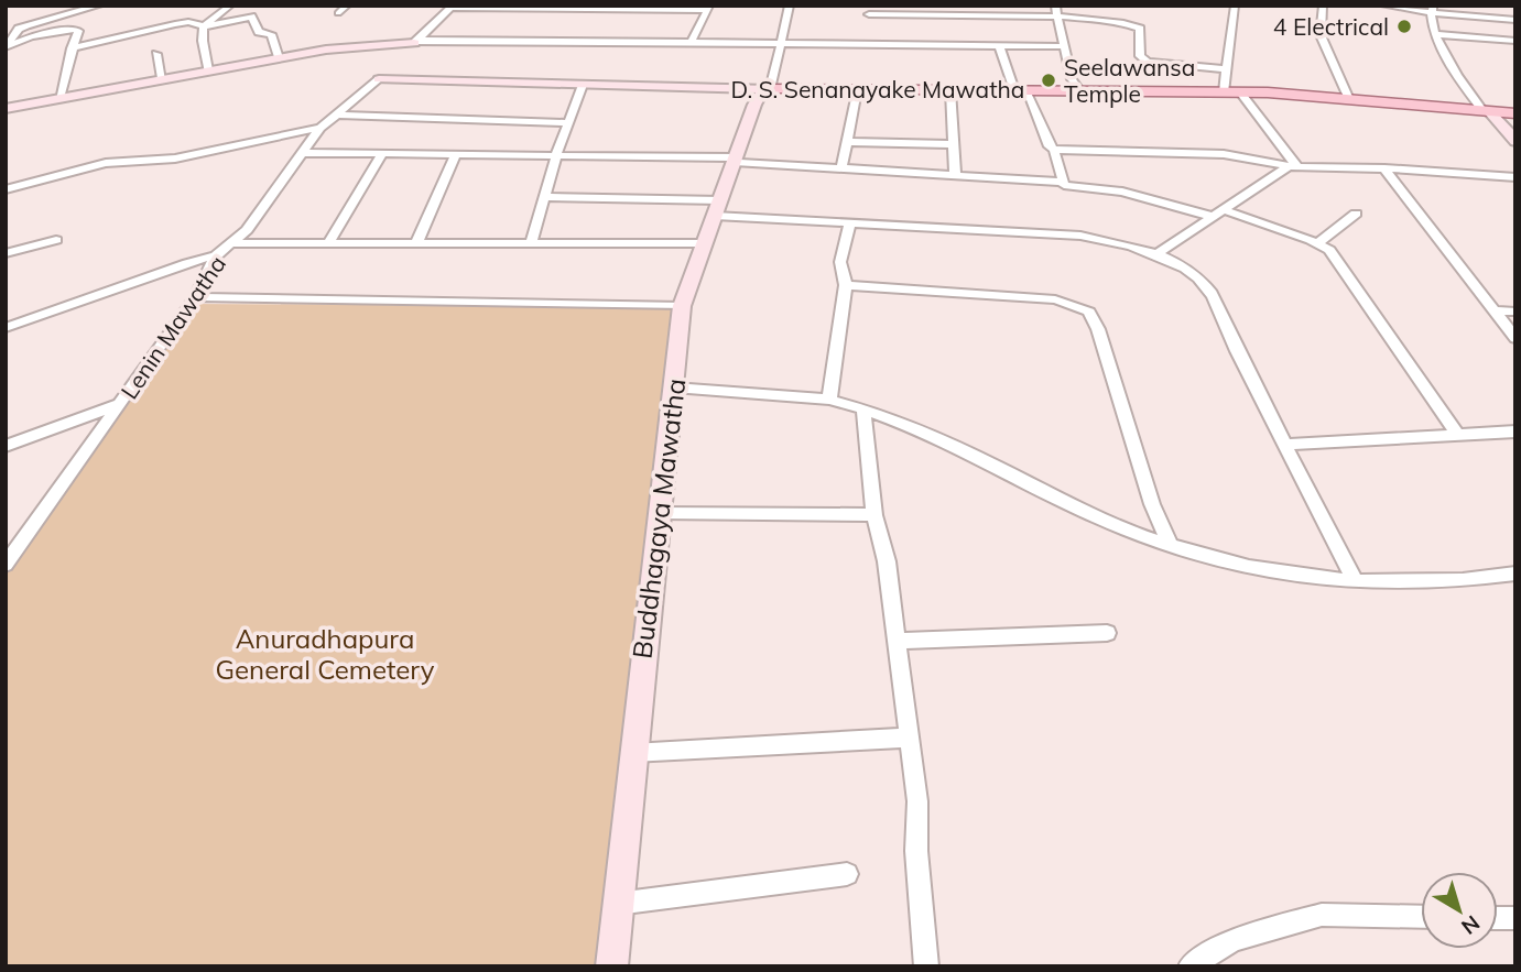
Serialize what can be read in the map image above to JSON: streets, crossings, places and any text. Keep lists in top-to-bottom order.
{
  "streets": {
    "main road": ["D. S. Senanayake Mawatha", "Lenin Mawatha", "Buddhagaya Mawatha"]
  },
  "crossings": [
    ["D. S. Senanayake Mawatha", "Lenin Mawatha"],
    ["D. S. Senanayake Mawatha", "Buddhagaya Mawatha"]
  ],
  "parks": ["Anuradhapura General Cemetery"],
  "places": ["4 Electrical", "Seelawansa Temple"],
  "north": "bottom right"
}
